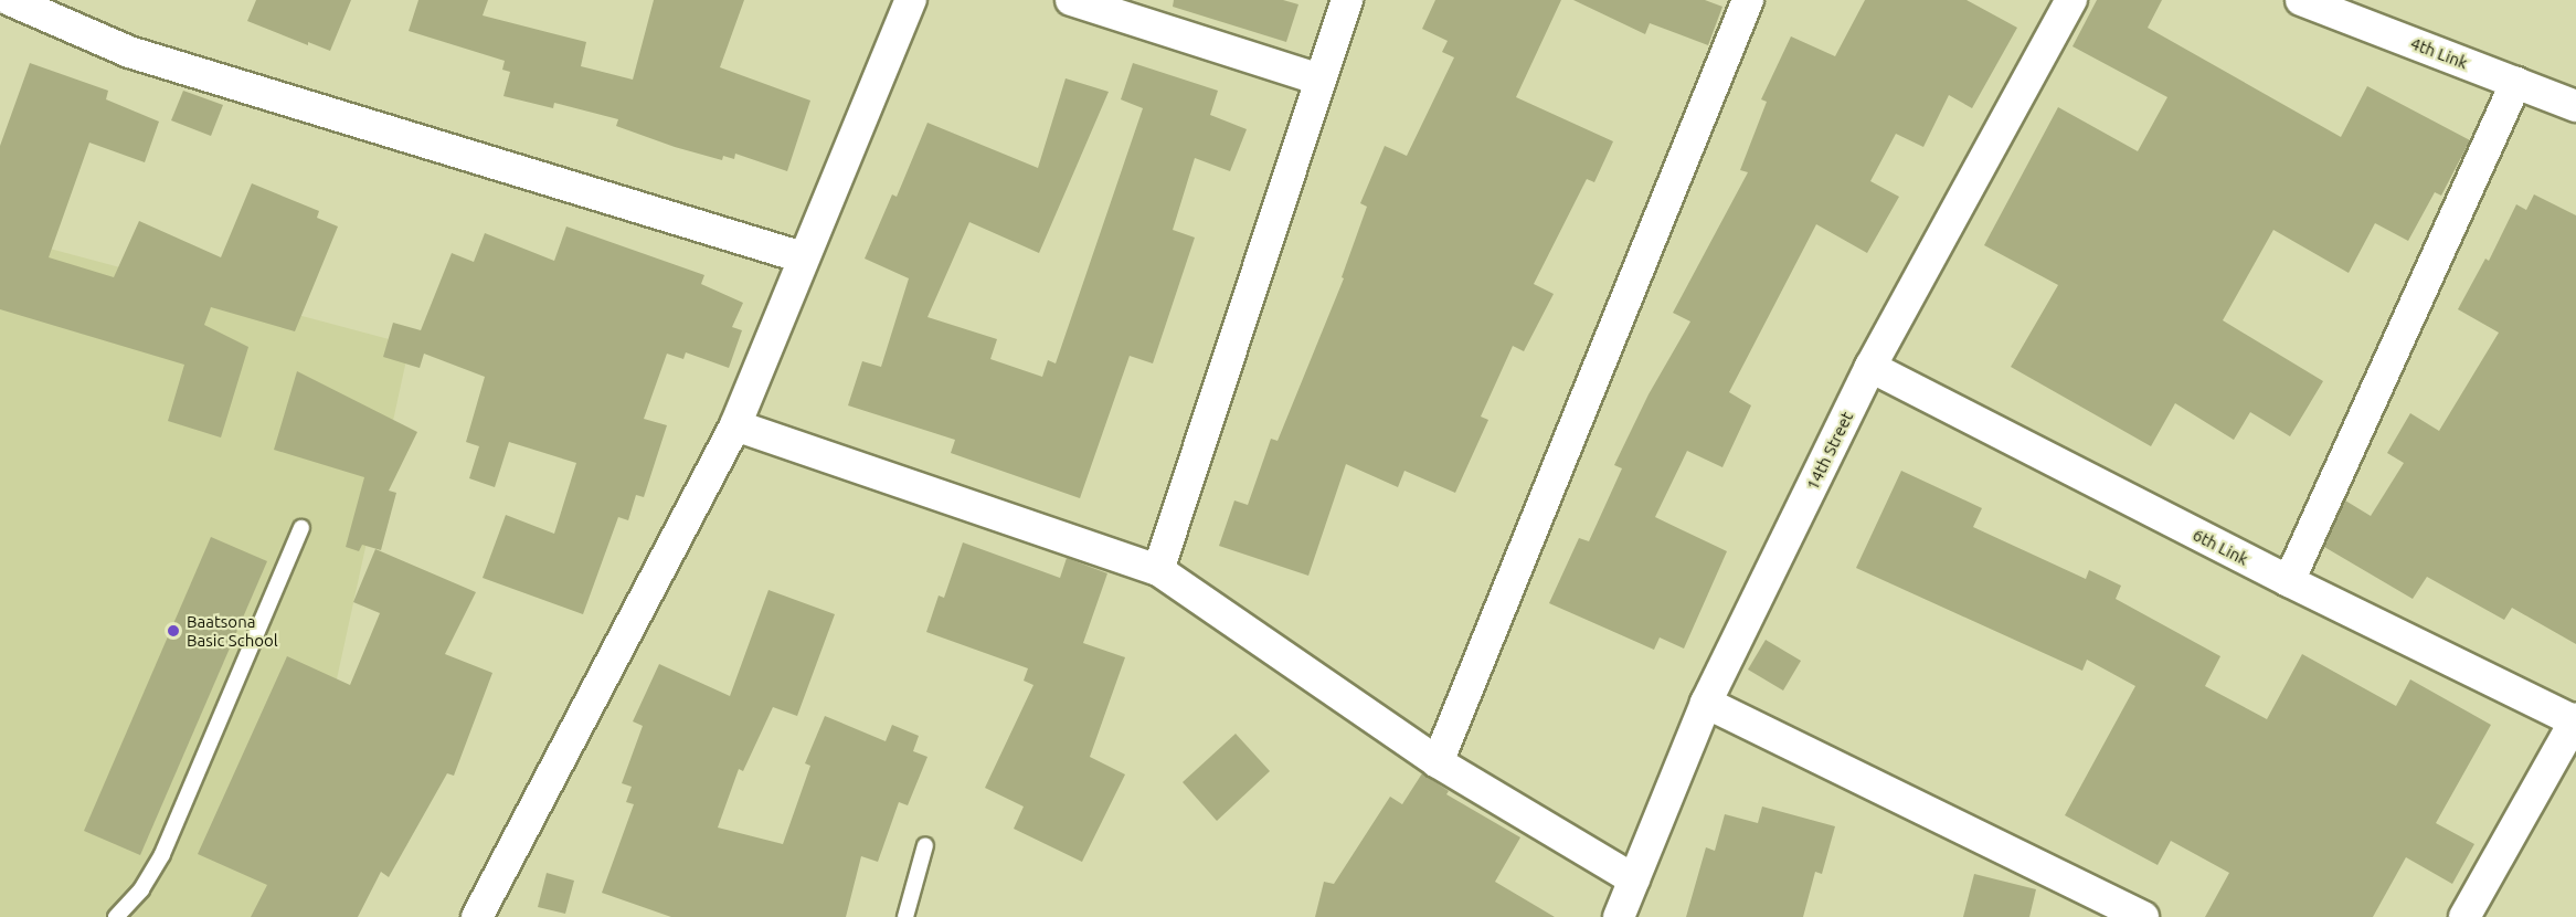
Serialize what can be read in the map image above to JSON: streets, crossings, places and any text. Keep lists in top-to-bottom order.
{
  "streets": {
    "street": ["4th Link", "14th Street", "6th Link"]
  },
  "crossings": [
    ["14th Street", "6th Link"]
  ],
  "places": ["Baatsona Basic School"]
}
